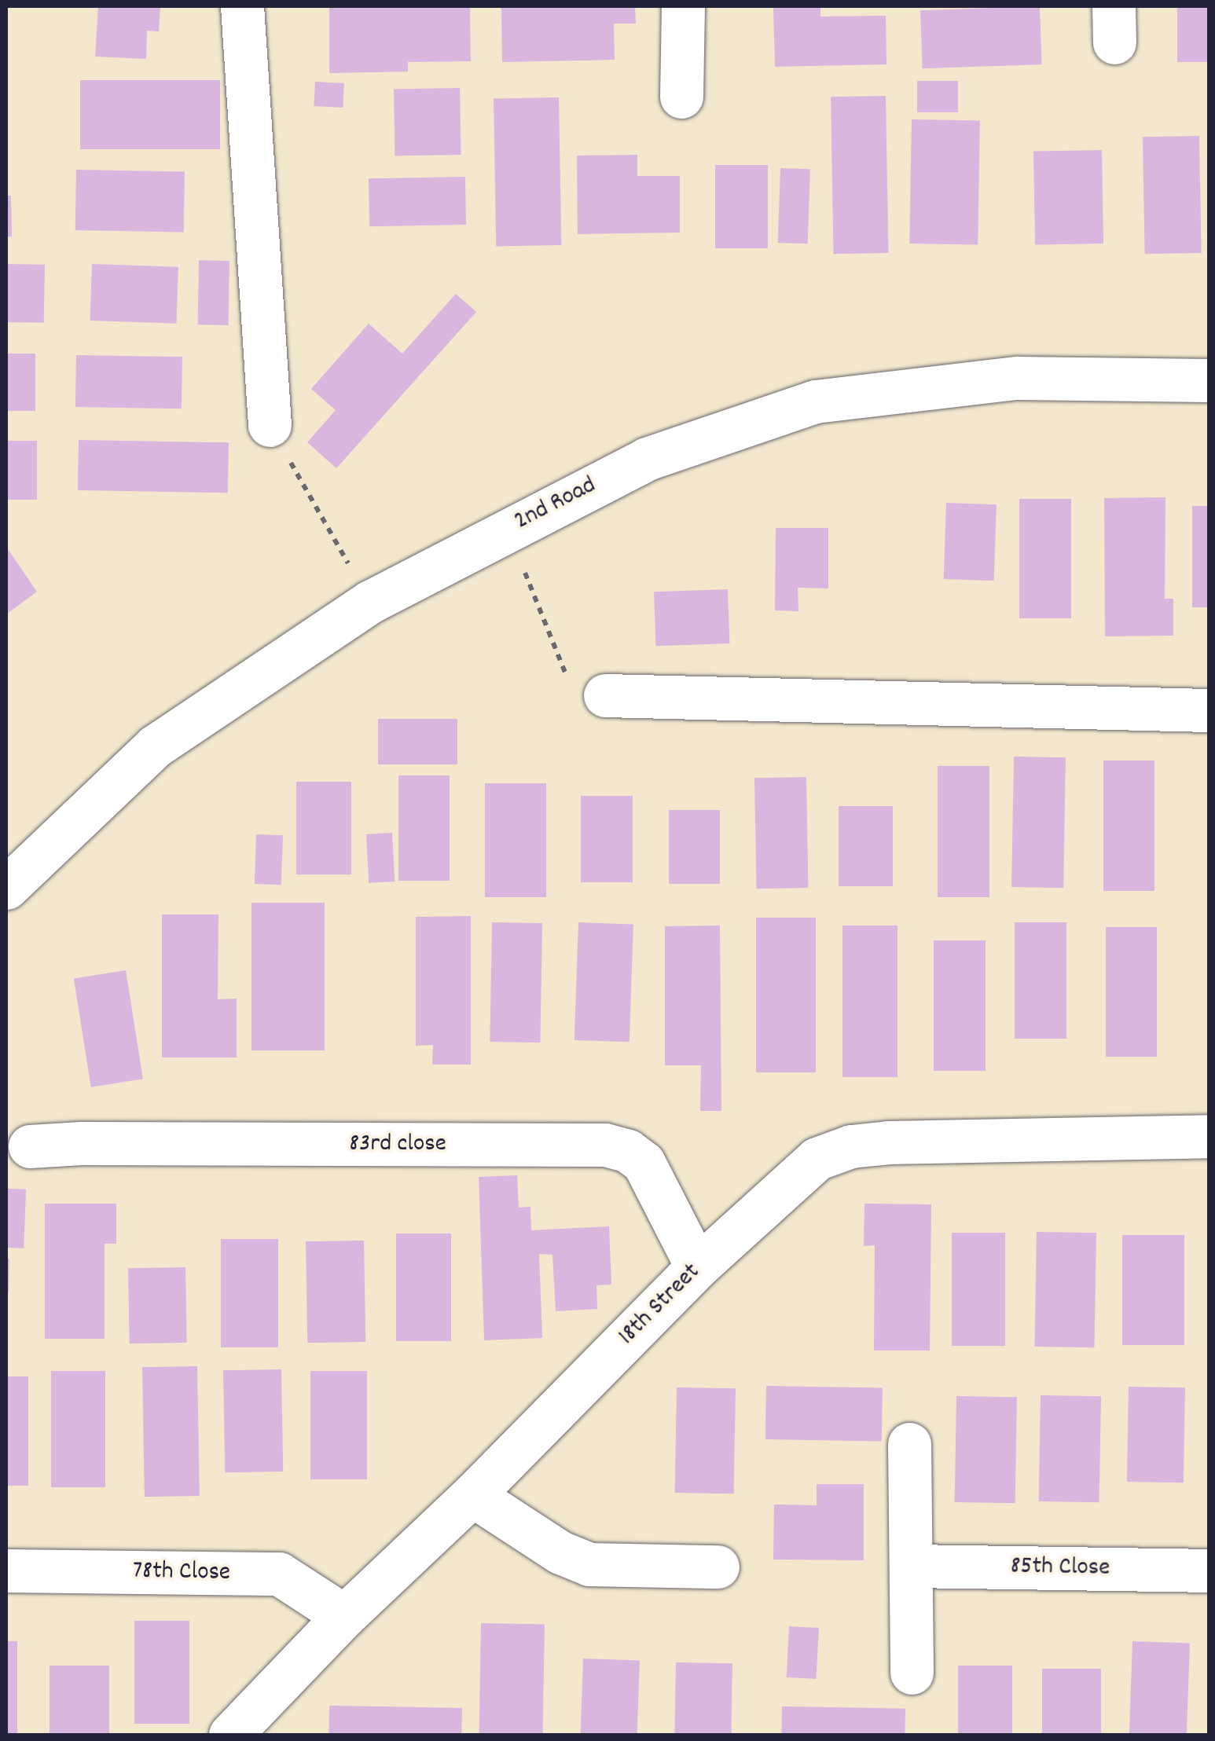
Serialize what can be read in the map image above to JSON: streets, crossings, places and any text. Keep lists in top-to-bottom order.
{
  "streets": {
    "street": [
      "2nd Road",
      "83rd close",
      "18th Street",
      "85th Close",
      "78th Close"
    ]
  },
  "crossings": [
    ["83rd close", "18th Street"],
    ["18th Street", "78th Close"]
  ]
}
